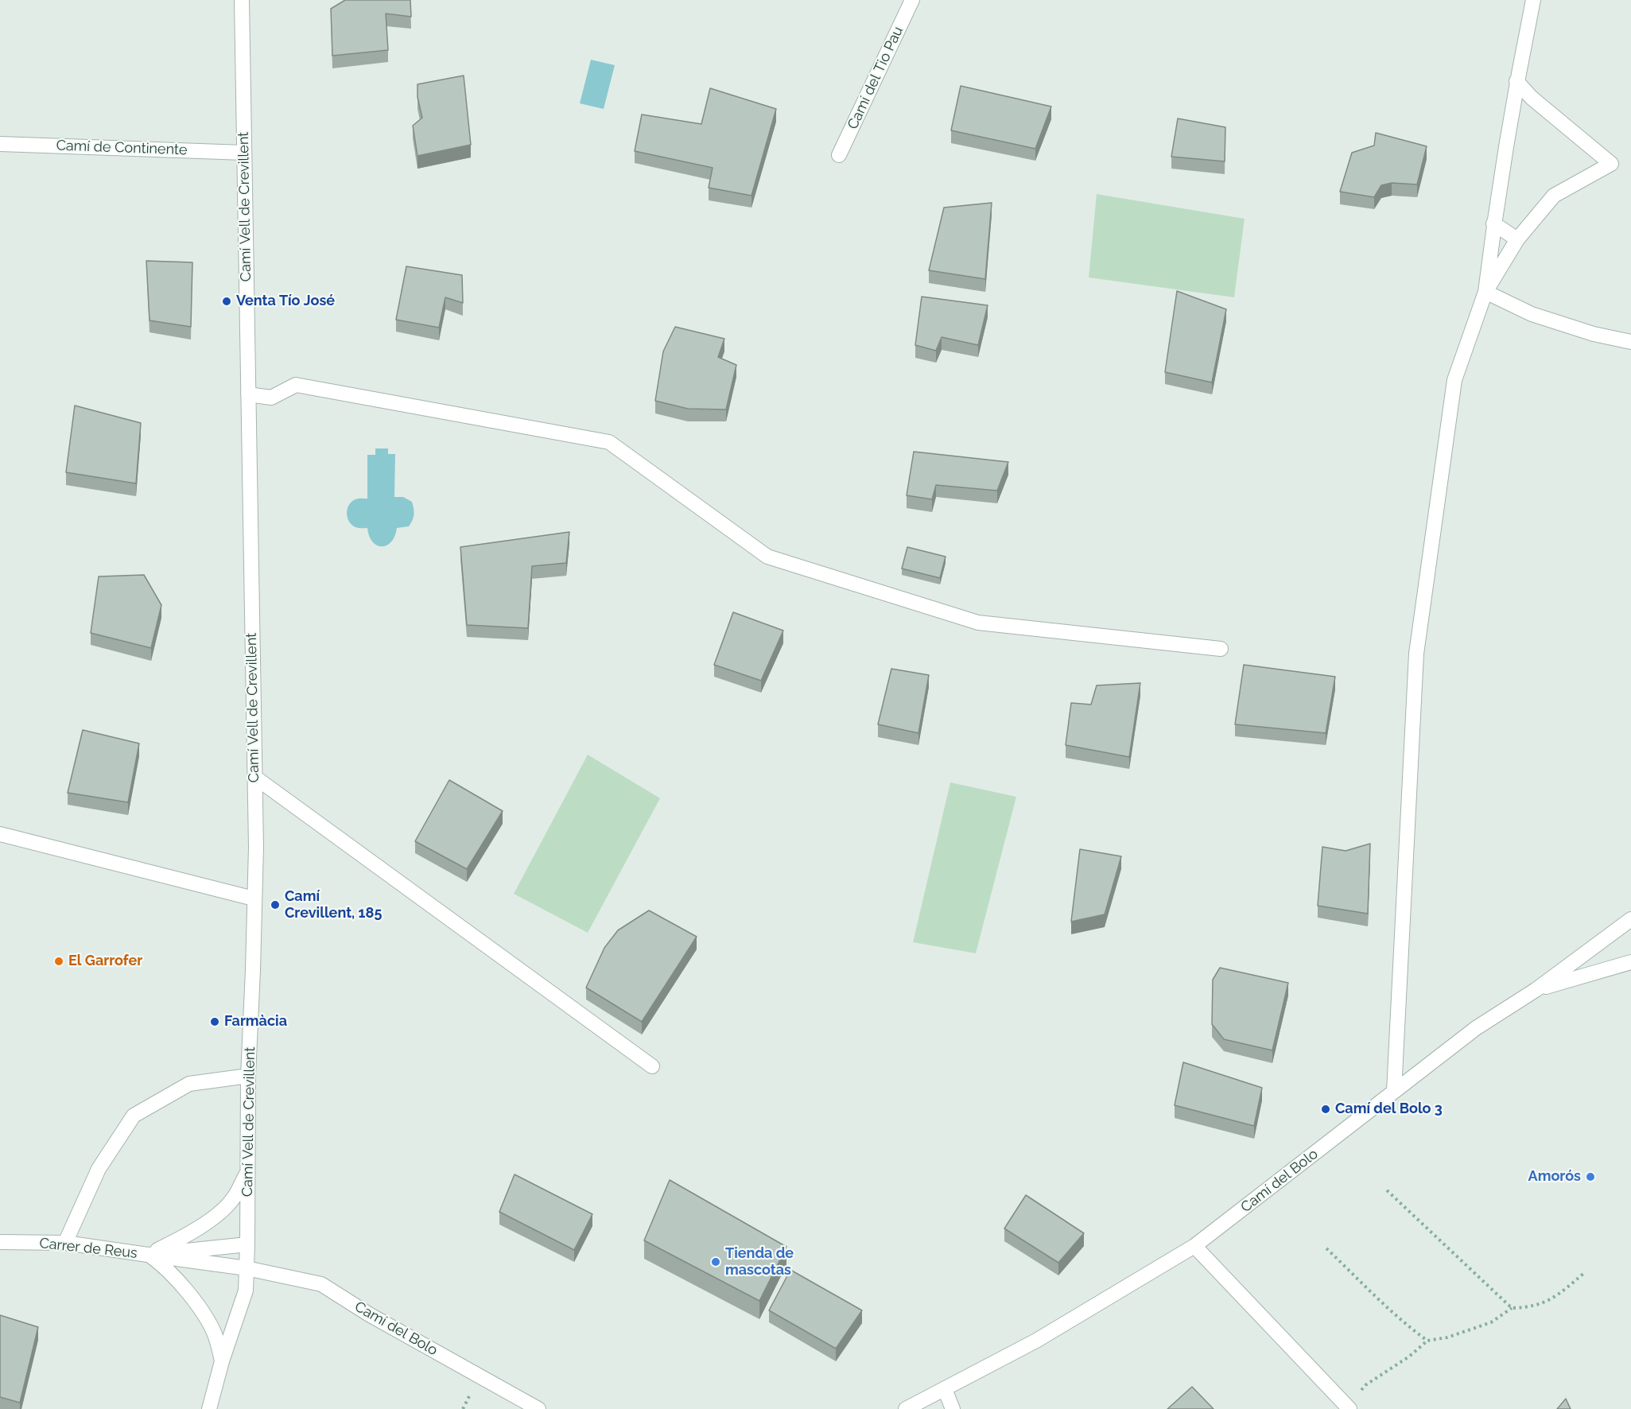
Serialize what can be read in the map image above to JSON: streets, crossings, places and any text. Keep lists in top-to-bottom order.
{
  "streets": {
    "street": [
      "Camí del Tio Pau",
      "Camí de Continente",
      "Camí Vell de Crevillent",
      "Camí del Bolo",
      "Carrer de Reus"
    ]
  },
  "crossings": [
    ["Camí de Continente", "Camí Vell de Crevillent"],
    ["Camí Vell de Crevillent", "Camí del Bolo"],
    ["Camí Vell de Crevillent", "Carrer de Reus"],
    ["Camí del Bolo", "Carrer de Reus"]
  ],
  "places": [
    "Venta Tío José",
    "Camí Crevillent, 185",
    "El Garrofer",
    "Farmàcia",
    "Camí del Bolo 3",
    "Amorós",
    "Tienda de mascotas"
  ]
}
